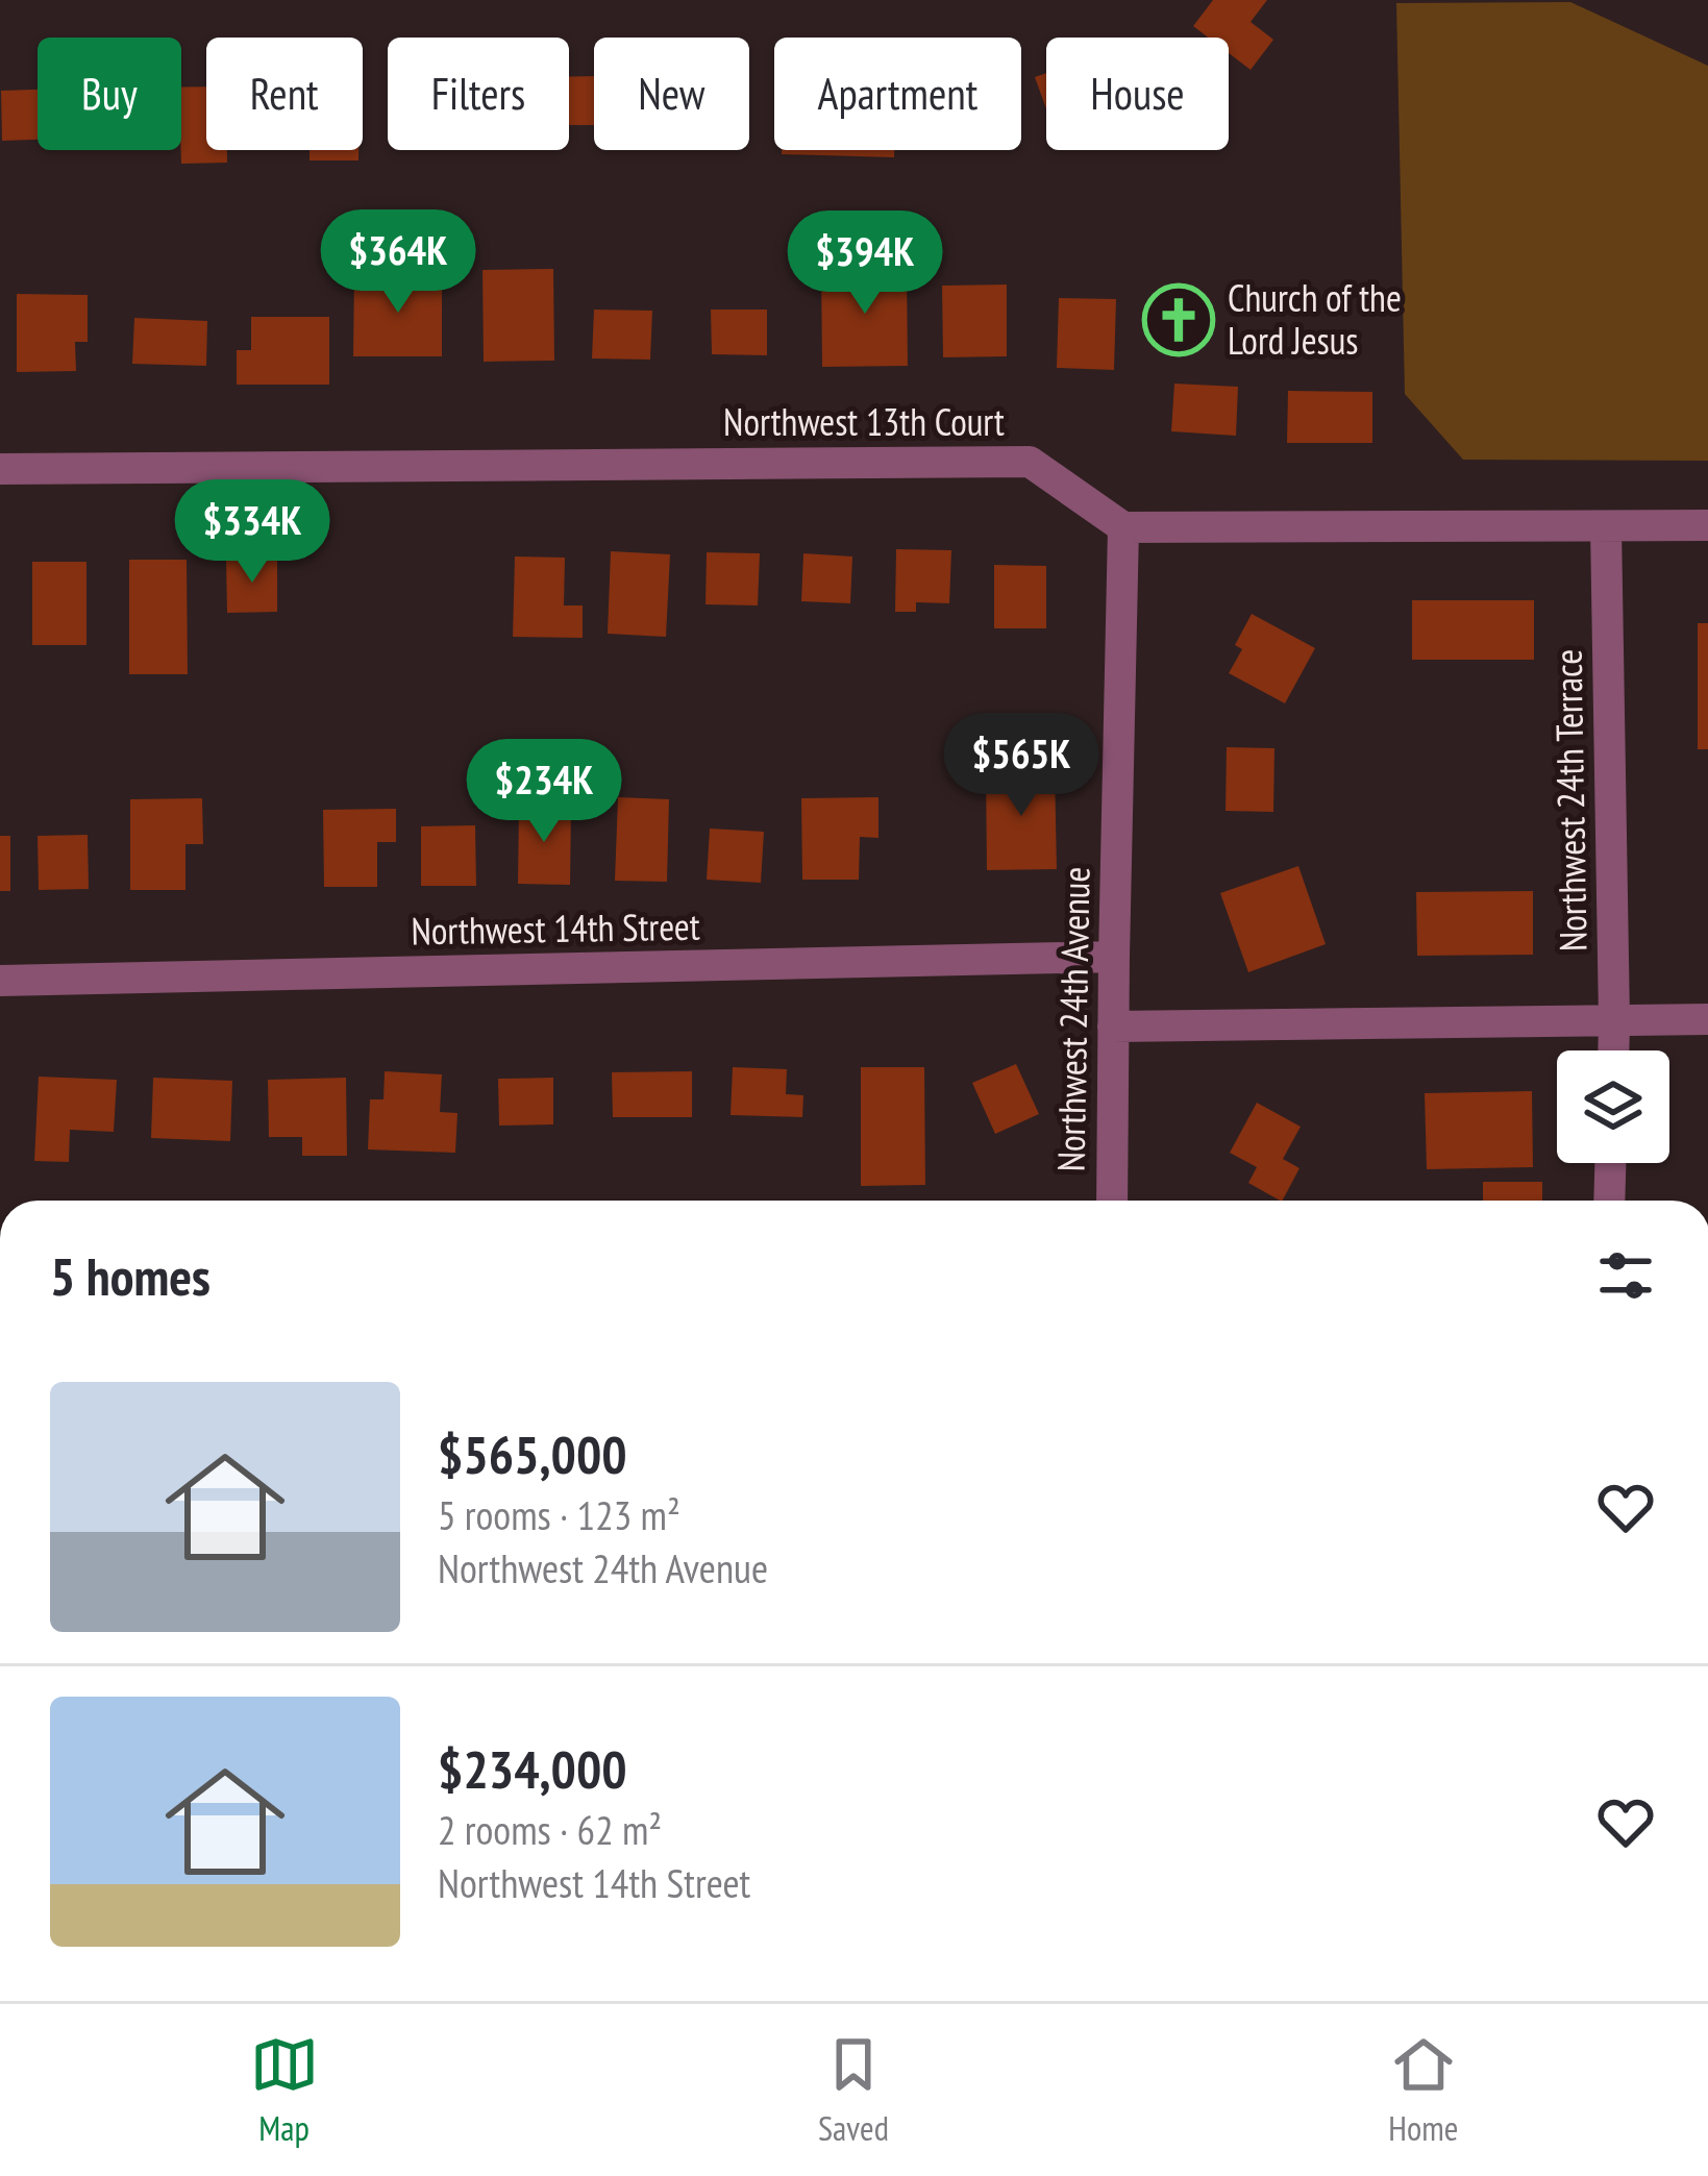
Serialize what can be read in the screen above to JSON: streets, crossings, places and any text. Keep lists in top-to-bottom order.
{
  "streets": {
    "street": [
      "Northwest 13th Court",
      "Northwest 24th Terrace",
      "Northwest 14th Street",
      "Northwest 24th Avenue"
    ]
  },
  "crossings": [
    ["Northwest 13th Court", "Northwest 24th Avenue"],
    ["Northwest 14th Street", "Northwest 24th Avenue"]
  ],
  "places": {
    "church": ["Church of the Lord Jesus"]
  },
  "page": {
    "chip": [
      "Buy",
      "Rent",
      "Filters",
      "New",
      "Apartment",
      "House"
    ],
    "price": [
      "$364K",
      "$394K",
      "$334K",
      "$565K",
      "$234K"
    ],
    "heading": "5 homes",
    "list": [
      {
        "name": "$565,000",
        "note": "5 rooms · 123 m² · Northwest 24th Avenue"
      },
      {
        "name": "$234,000",
        "note": "2 rooms · 62 m² · Northwest 14th Street"
      }
    ],
    "tabs": ["Map", "Saved", "Home"]
  }
}
